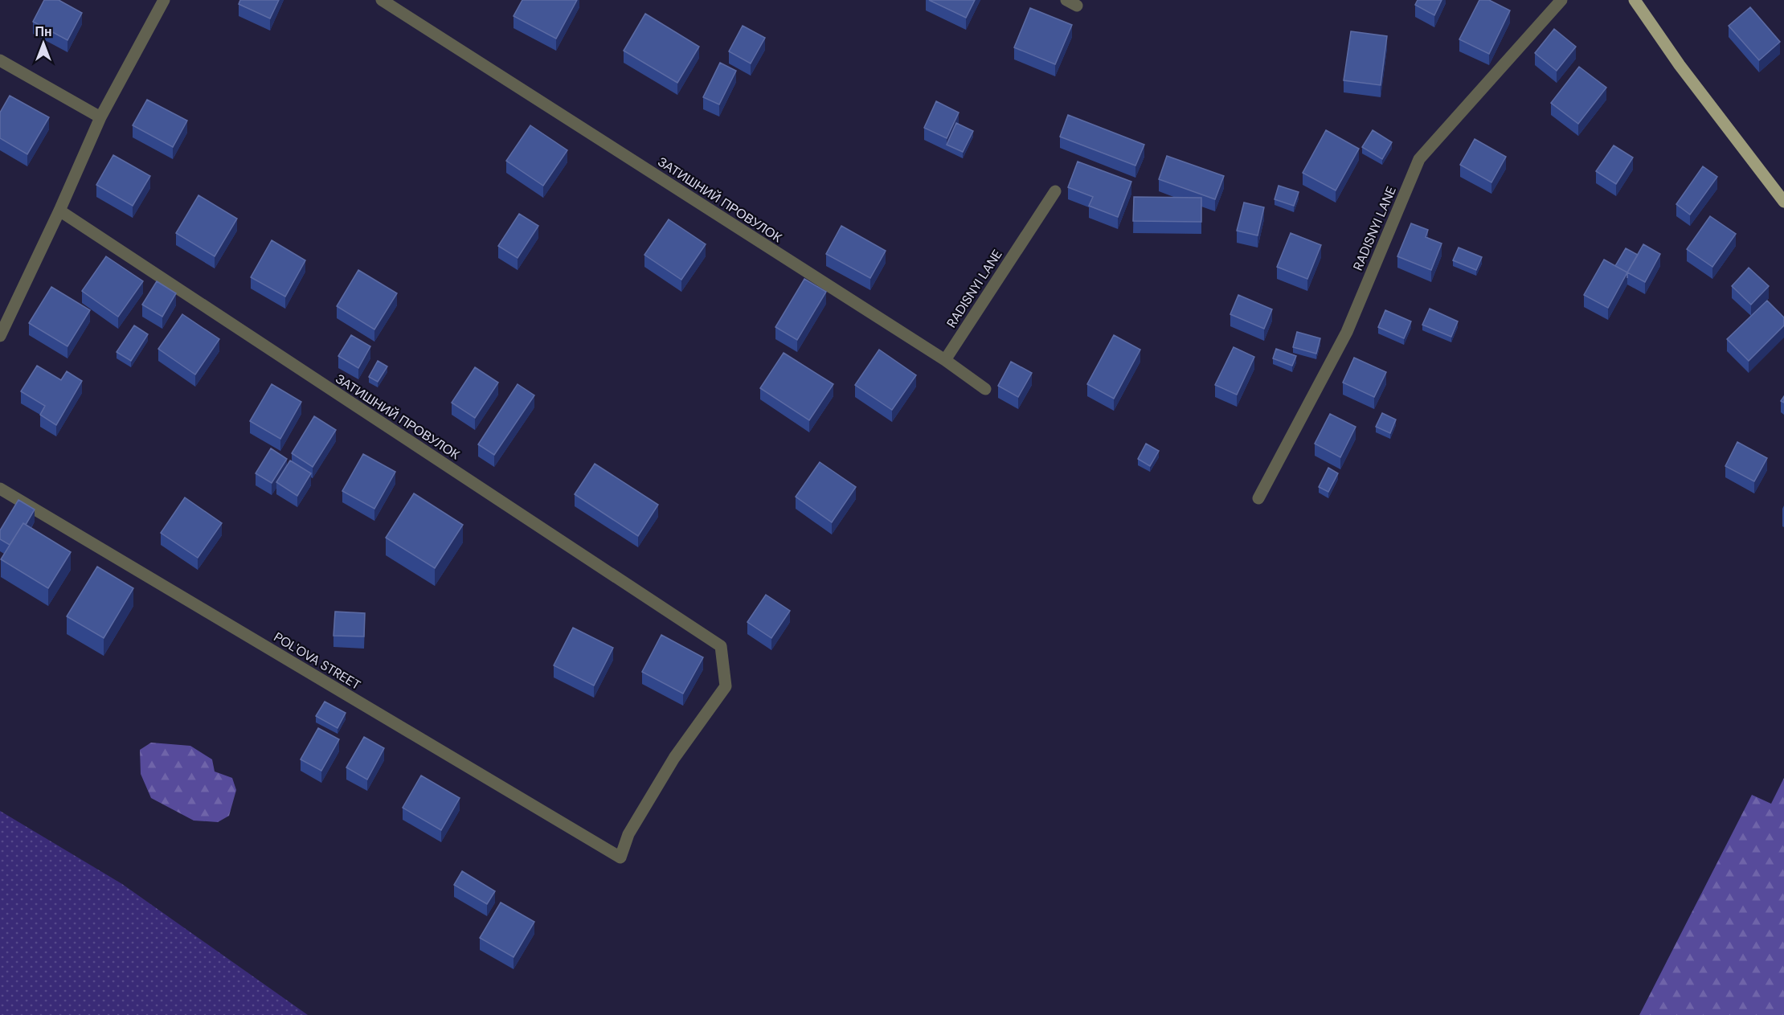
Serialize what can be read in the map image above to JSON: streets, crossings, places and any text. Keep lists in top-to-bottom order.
{
  "streets": {
    "street": ["ЗАТИШНИЙ ПРОВУЛОК", "RADISNYI LANE", "POL'OVA STREET"]
  },
  "crossings": [
    ["ЗАТИШНИЙ ПРОВУЛОК", "RADISNYI LANE"],
    ["ЗАТИШНИЙ ПРОВУЛОК", "POL'OVA STREET"]
  ],
  "north": "top"
}
